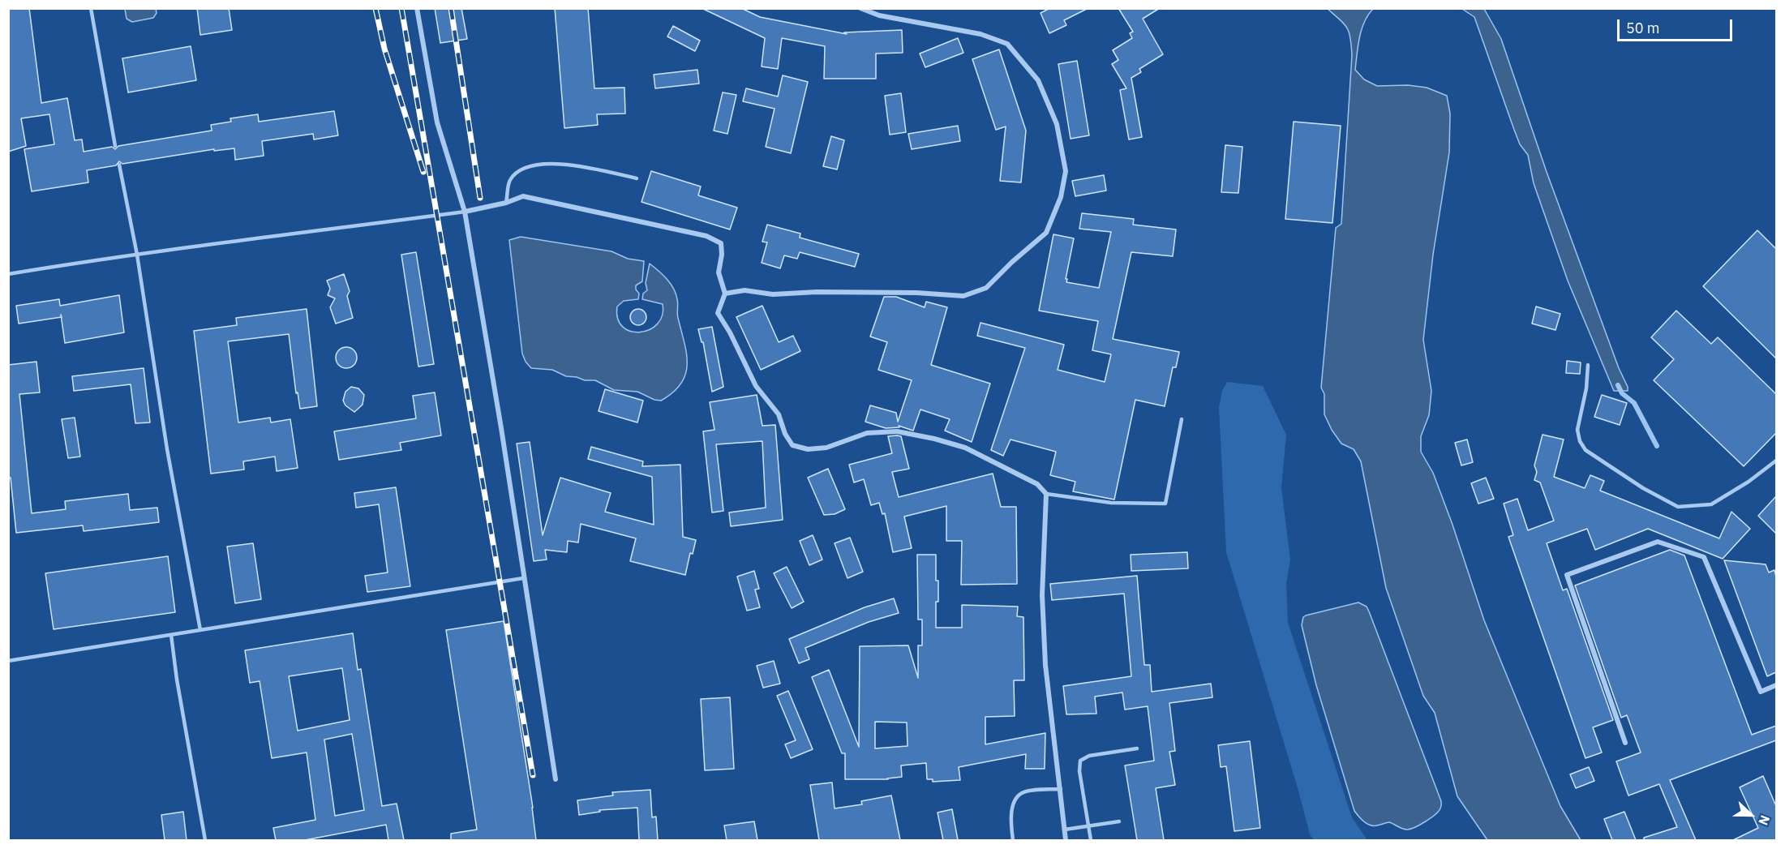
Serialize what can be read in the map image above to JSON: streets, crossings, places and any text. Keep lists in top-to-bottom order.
{
  "scale_bar": "50 m",
  "north": "right"
}
